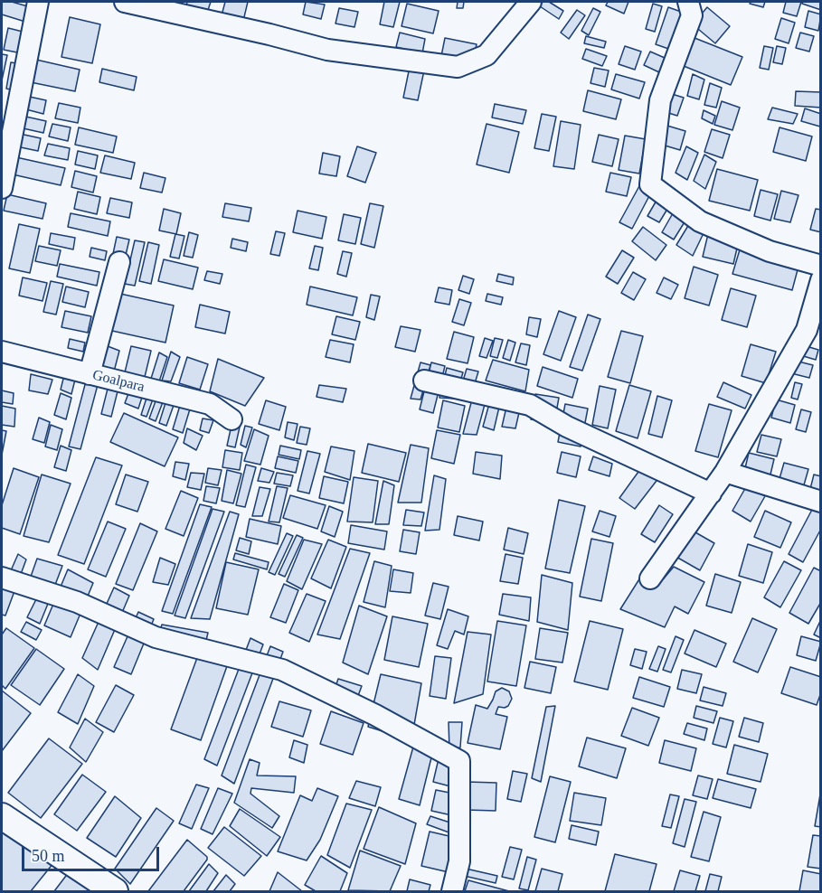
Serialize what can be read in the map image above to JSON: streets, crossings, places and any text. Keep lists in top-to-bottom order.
{
  "streets": {
    "street": ["Goalpara"]
  },
  "scale_bar": "50 m"
}
